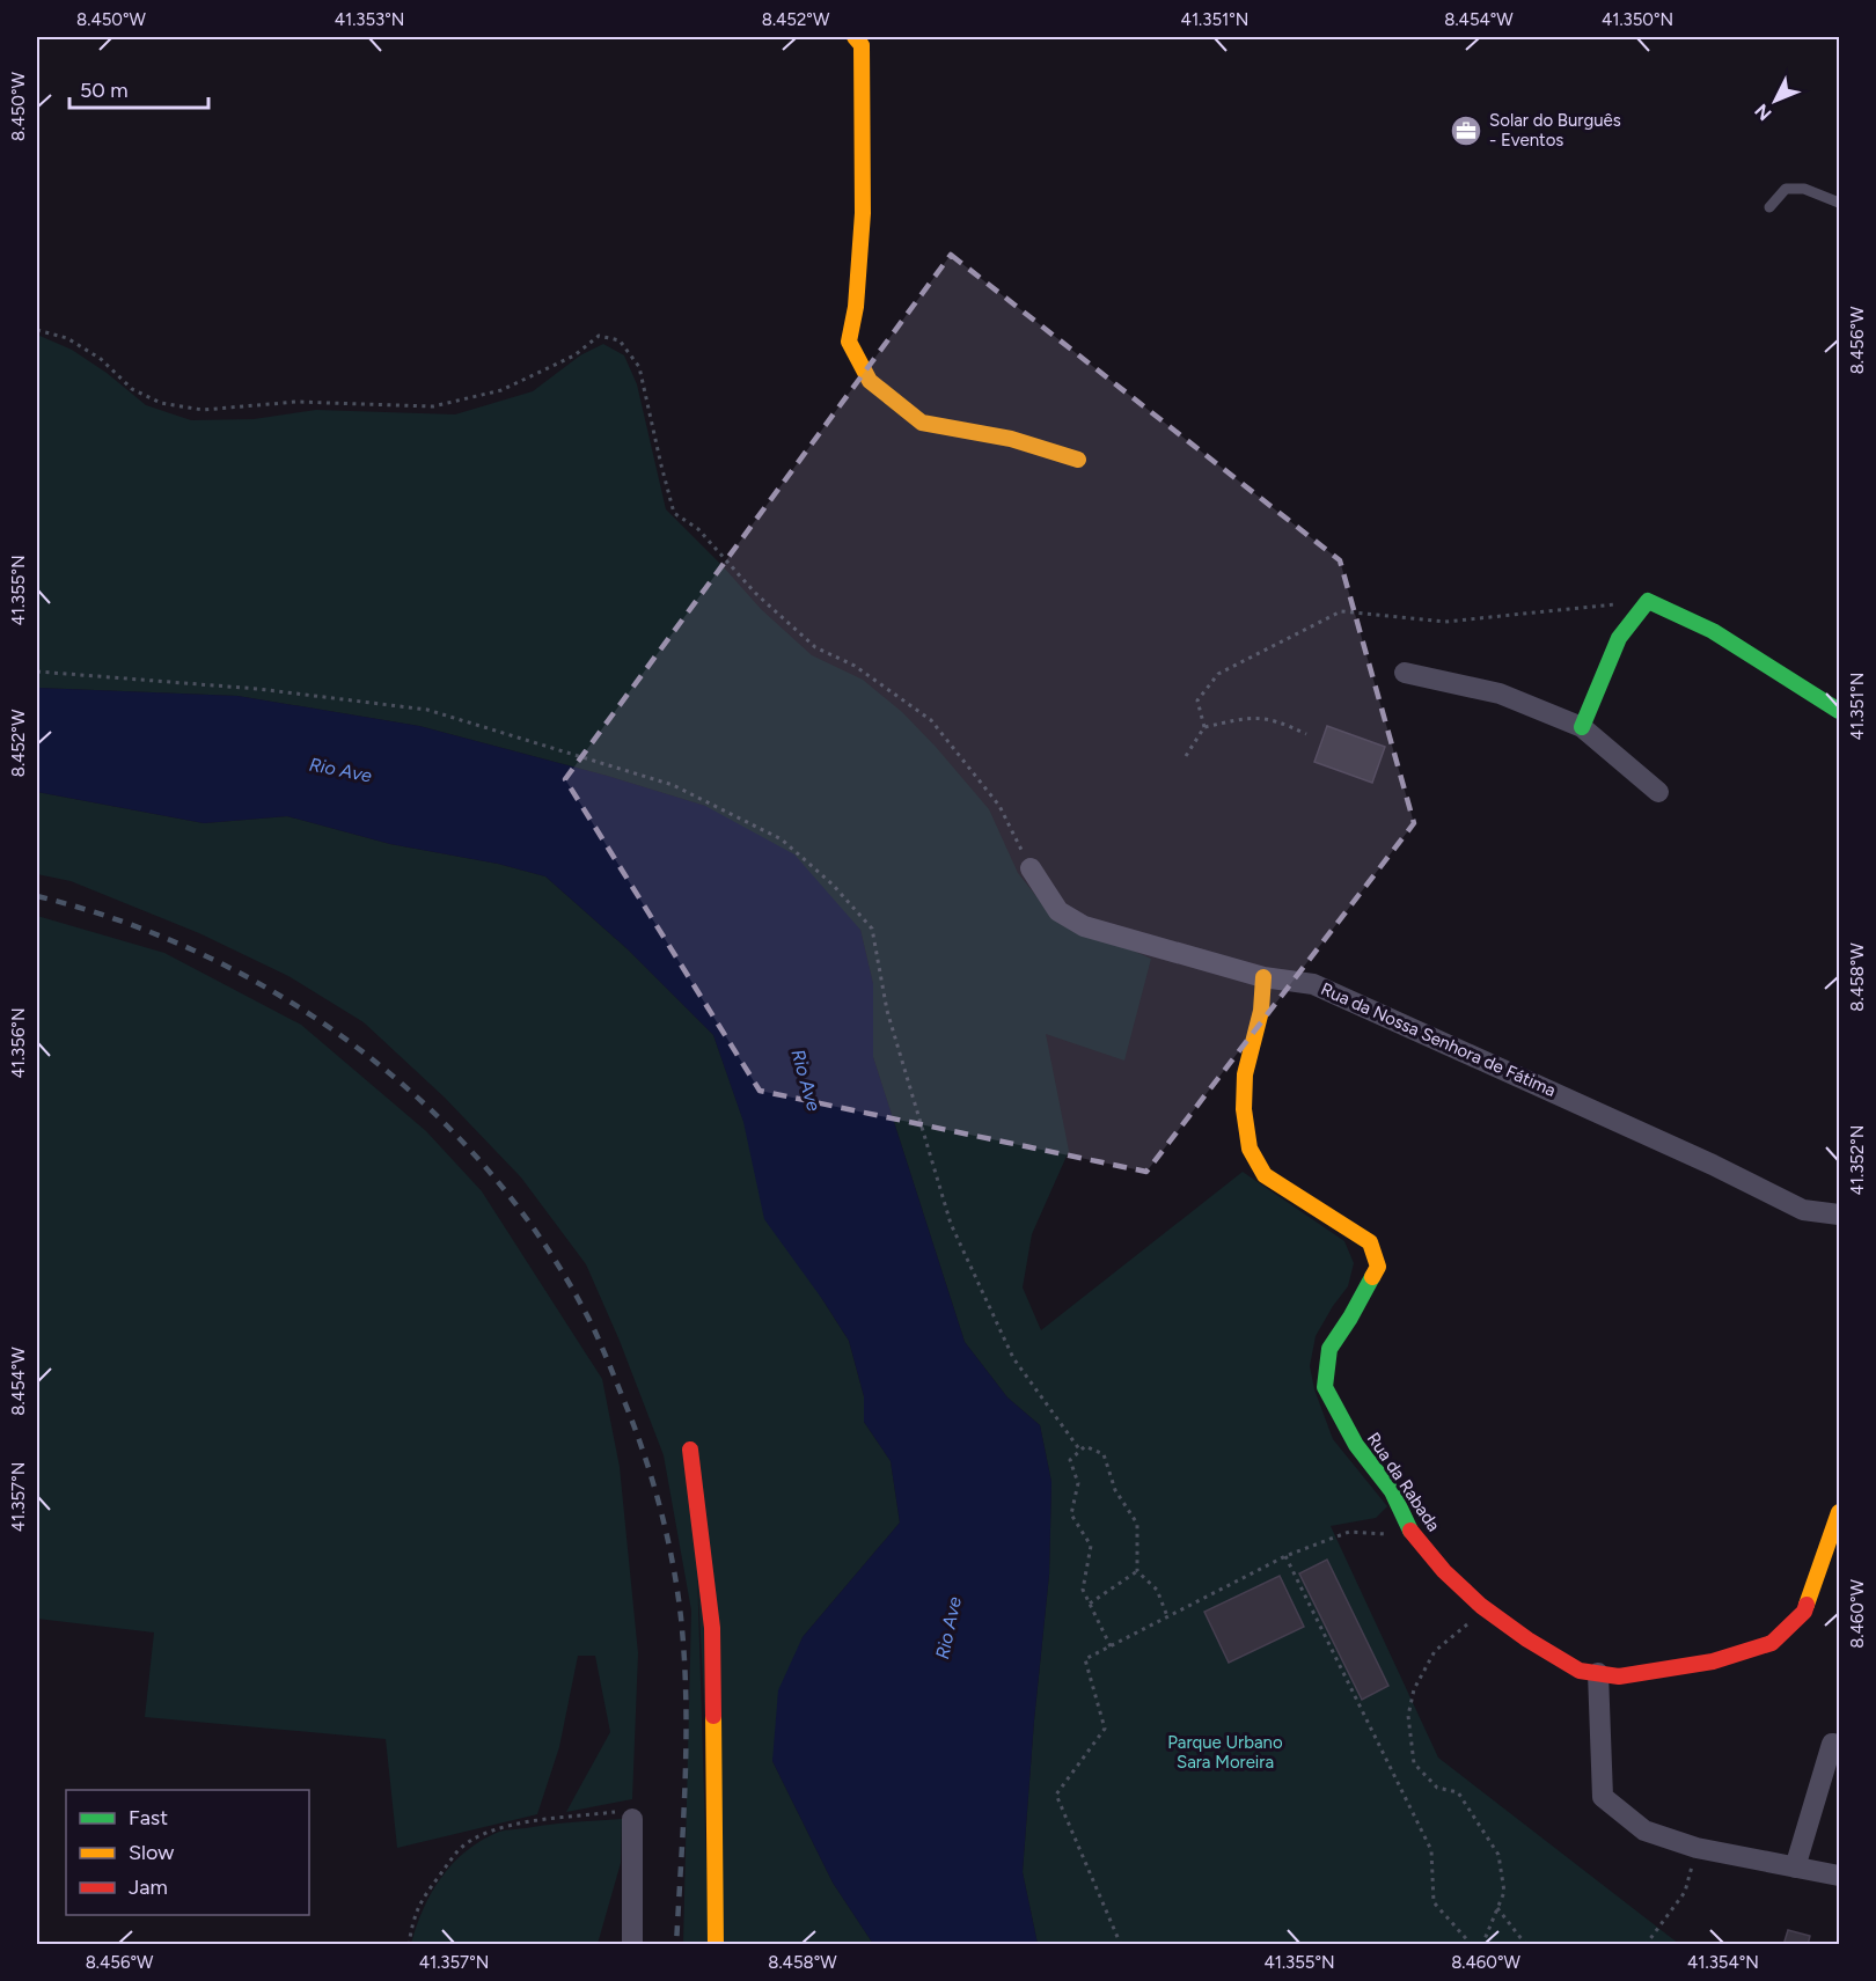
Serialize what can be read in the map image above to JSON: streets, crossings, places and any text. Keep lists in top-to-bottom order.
{
  "streets": {
    "street": ["Rua da Nossa Senhora de Fátima", "Rua da Rabada"]
  },
  "crossings": [
    ["Rua da Nossa Senhora de Fátima", "Rua da Rabada"]
  ],
  "water": ["Rio Ave"],
  "parks": ["Parque Urbano Sara Moreira"],
  "places": {
    "office": ["Solar do Burguês - Eventos"]
  },
  "legend": ["Fast", "Slow", "Jam"],
  "scale_bar": "50 m",
  "north": "bottom left",
  "coordinates": [
    "8.450°W",
    "41.353°N",
    "8.452°W",
    "41.351°N",
    "8.454°W",
    "41.350°N",
    "8.456°W",
    "41.355°N",
    "8.458°W",
    "41.356°N",
    "41.352°N",
    "41.357°N",
    "8.460°W",
    "41.354°N"
  ]
}
